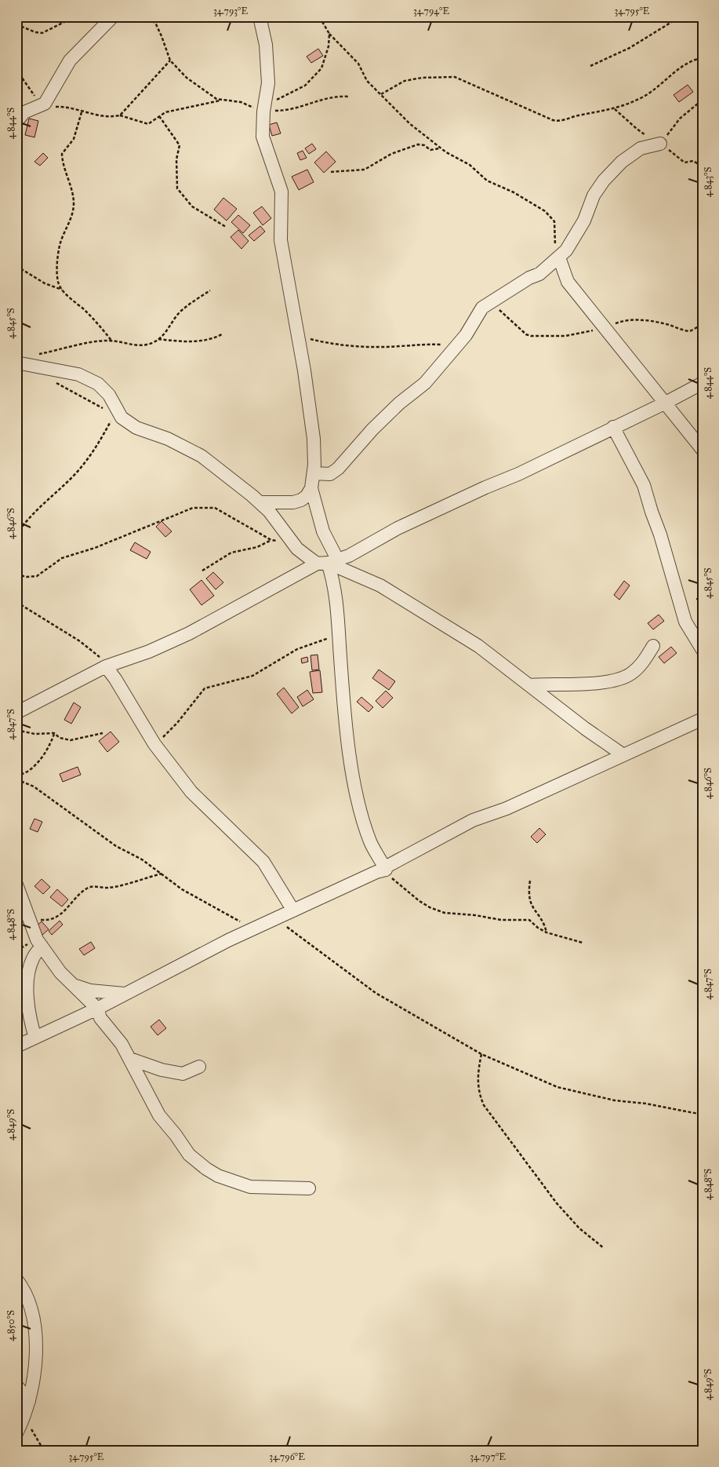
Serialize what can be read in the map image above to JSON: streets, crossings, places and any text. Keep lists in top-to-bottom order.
{
  "coordinates": [
    "34.793°E",
    "34.794°E",
    "34.795°E",
    "4.844°S",
    "4.843°S",
    "4.845°S",
    "4.846°S",
    "4.847°S",
    "4.848°S",
    "4.849°S",
    "4.850°S",
    "34.796°E",
    "34.797°E"
  ]
}
